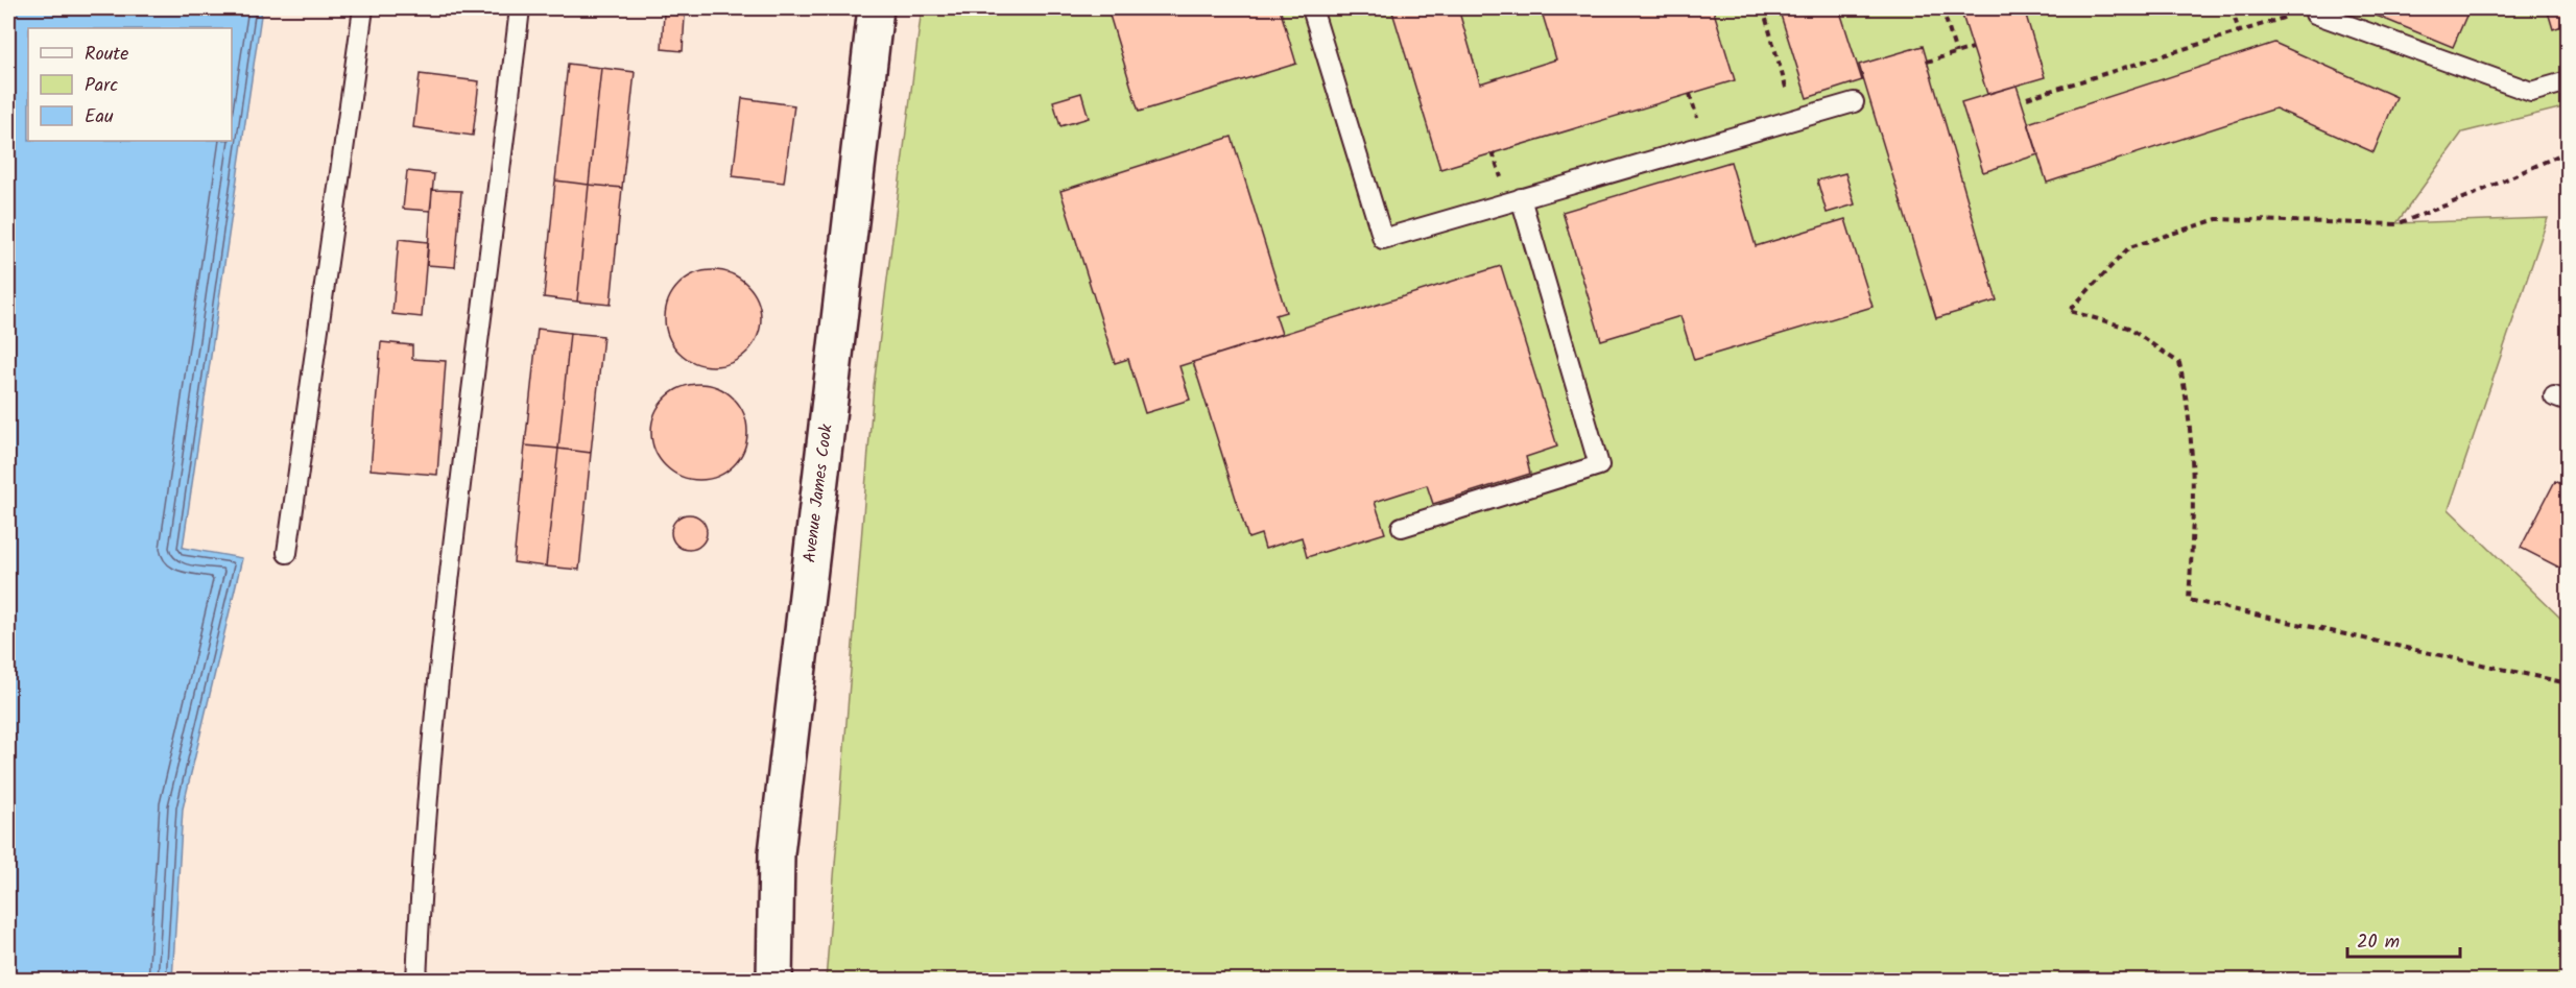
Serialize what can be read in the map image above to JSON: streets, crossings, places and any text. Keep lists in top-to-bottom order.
{
  "streets": {
    "main road": ["Avenue James Cook"]
  },
  "legend": ["Route", "Parc", "Eau"],
  "scale_bar": "20 m"
}
